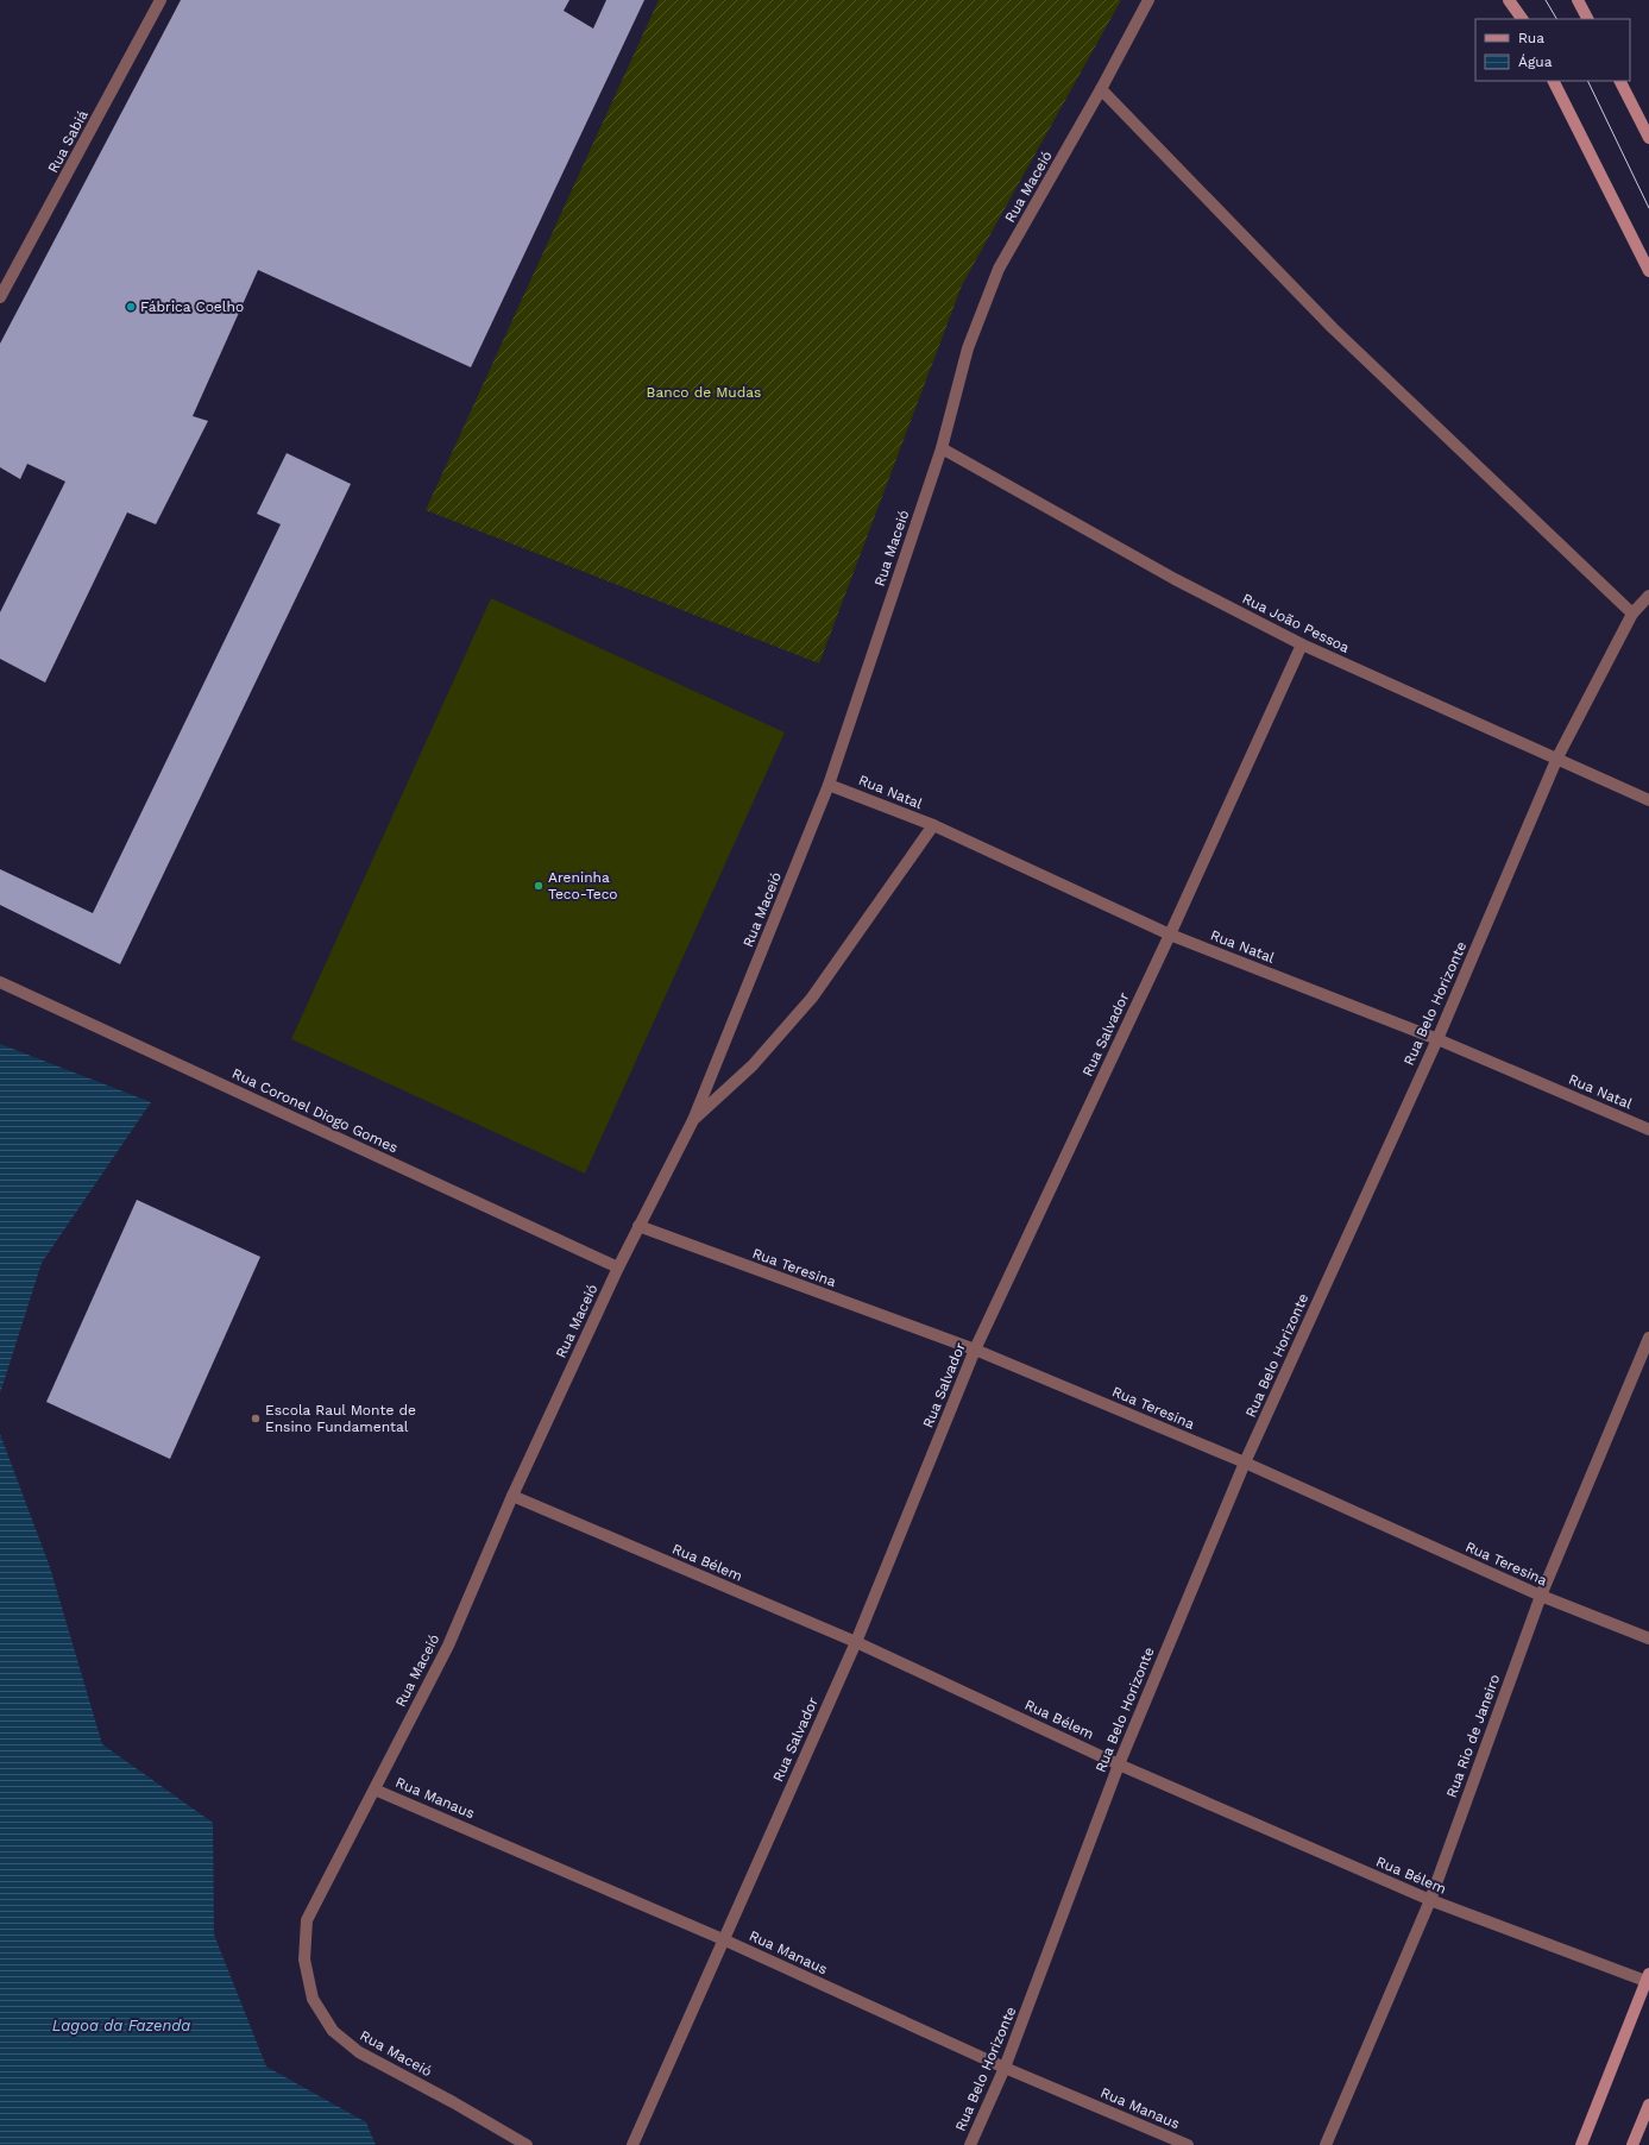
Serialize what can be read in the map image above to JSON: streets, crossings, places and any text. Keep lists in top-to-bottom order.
{
  "streets": {
    "street": [
      "Rua Sabiá",
      "Rua Maceió",
      "Rua João Pessoa",
      "Rua Natal",
      "Rua Belo Horizonte",
      "Rua Salvador",
      "Rua Coronel Diogo Gomes",
      "Rua Teresina",
      "Rua Bélem",
      "Rua Rio de Janeiro",
      "Rua Manaus"
    ]
  },
  "crossings": [
    ["Rua Maceió", "Rua João Pessoa"],
    ["Rua Maceió", "Rua Natal"],
    ["Rua Maceió", "Rua Coronel Diogo Gomes"],
    ["Rua Maceió", "Rua Teresina"],
    ["Rua Maceió", "Rua Bélem"],
    ["Rua Maceió", "Rua Manaus"],
    ["Rua João Pessoa", "Rua Belo Horizonte"],
    ["Rua João Pessoa", "Rua Salvador"],
    ["Rua Natal", "Rua Belo Horizonte"],
    ["Rua Natal", "Rua Salvador"],
    ["Rua Belo Horizonte", "Rua Teresina"],
    ["Rua Belo Horizonte", "Rua Bélem"],
    ["Rua Belo Horizonte", "Rua Manaus"],
    ["Rua Salvador", "Rua Teresina"],
    ["Rua Salvador", "Rua Bélem"],
    ["Rua Salvador", "Rua Manaus"],
    ["Rua Teresina", "Rua Rio de Janeiro"],
    ["Rua Bélem", "Rua Rio de Janeiro"]
  ],
  "water": ["Lagoa da Fazenda"],
  "parks": ["Banco de Mudas"],
  "places": ["Fábrica Coelho", "Areninha Teco-Teco", "Escola Raul Monte de Ensino Fundamental"],
  "legend": ["Rua", "Água"]
}
